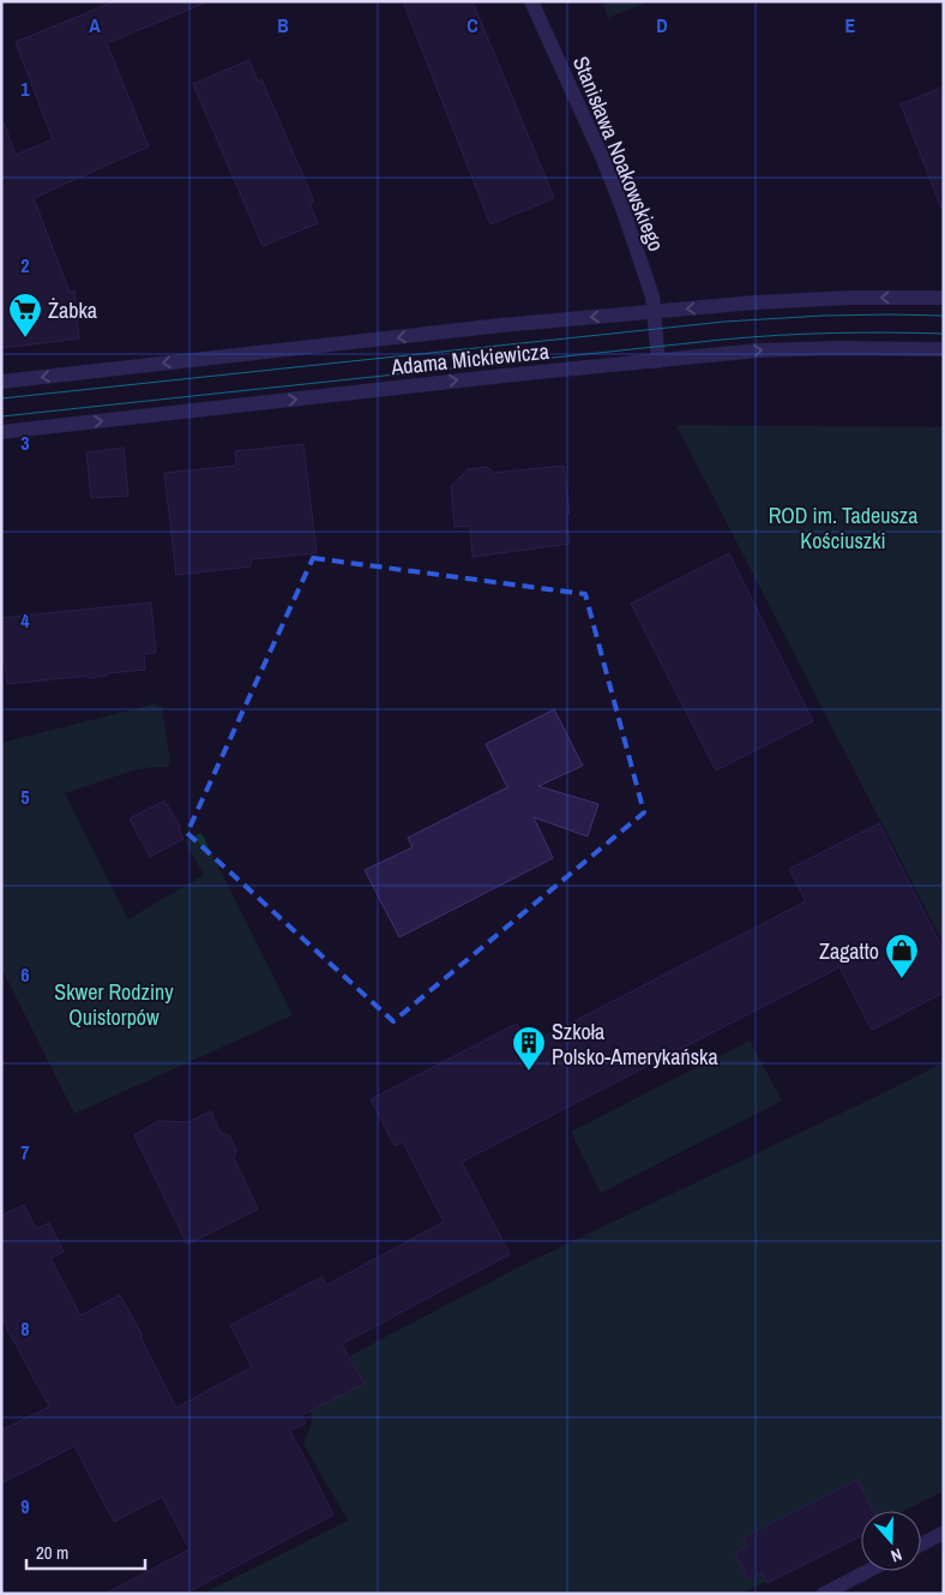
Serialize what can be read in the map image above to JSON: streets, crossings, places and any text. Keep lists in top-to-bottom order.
{
  "streets": {
    "street": ["Stanisława Noakowskiego", "Adama Mickiewicza"]
  },
  "crossings": [
    ["Stanisława Noakowskiego", "Adama Mickiewicza"]
  ],
  "parks": ["ROD im. Tadeusza Kościuszki", "Skwer Rodziny Quistorpów"],
  "places": {
    "supermarket": ["Żabka"],
    "shop": ["Zagatto"],
    "building": ["Szkoła Polsko-Amerykańska"]
  },
  "scale_bar": "20 m",
  "north": "bottom",
  "grid": {
    "columns": [
      "A",
      "B",
      "C",
      "D",
      "E"
    ],
    "rows": [
      "1",
      "2",
      "3",
      "4",
      "5",
      "6",
      "7",
      "8",
      "9"
    ]
  }
}
